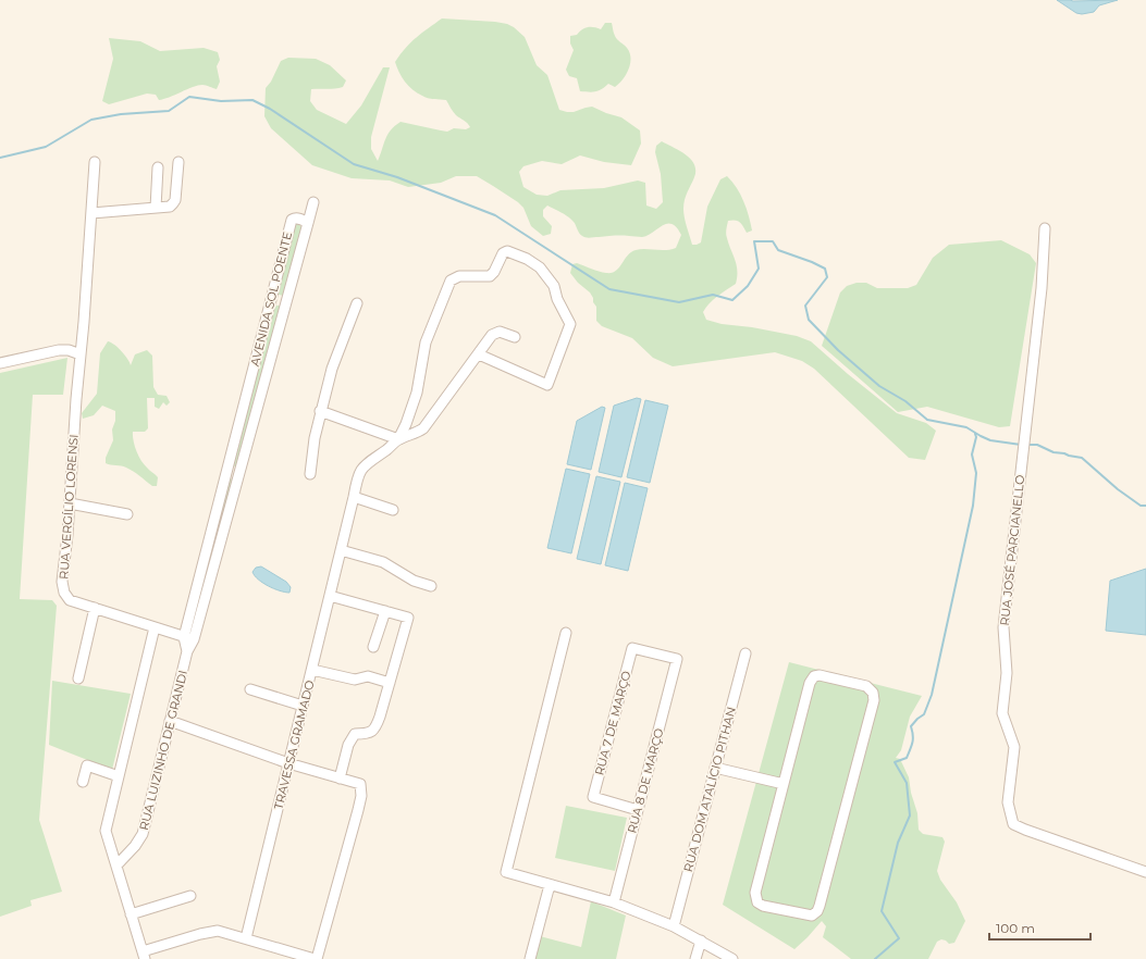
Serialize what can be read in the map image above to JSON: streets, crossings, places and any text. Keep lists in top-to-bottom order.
{
  "streets": {
    "street": [
      "AVENIDA SOL POENTE",
      "RUA VERGÍLIO LORENSI",
      "RUA JOSÉ PARCIANELLO",
      "RUA 7 DE MARÇO",
      "TRAVESSA GRAMADO",
      "RUA LUIZINHO DE GRANDI",
      "RUA 8 DE MARÇO",
      "RUA DOM ATALÍCIO PITHAN"
    ]
  },
  "crossings": [
    ["AVENIDA SOL POENTE", "RUA LUIZINHO DE GRANDI"],
    ["RUA 7 DE MARÇO", "RUA 8 DE MARÇO"]
  ],
  "scale_bar": "100 m"
}
